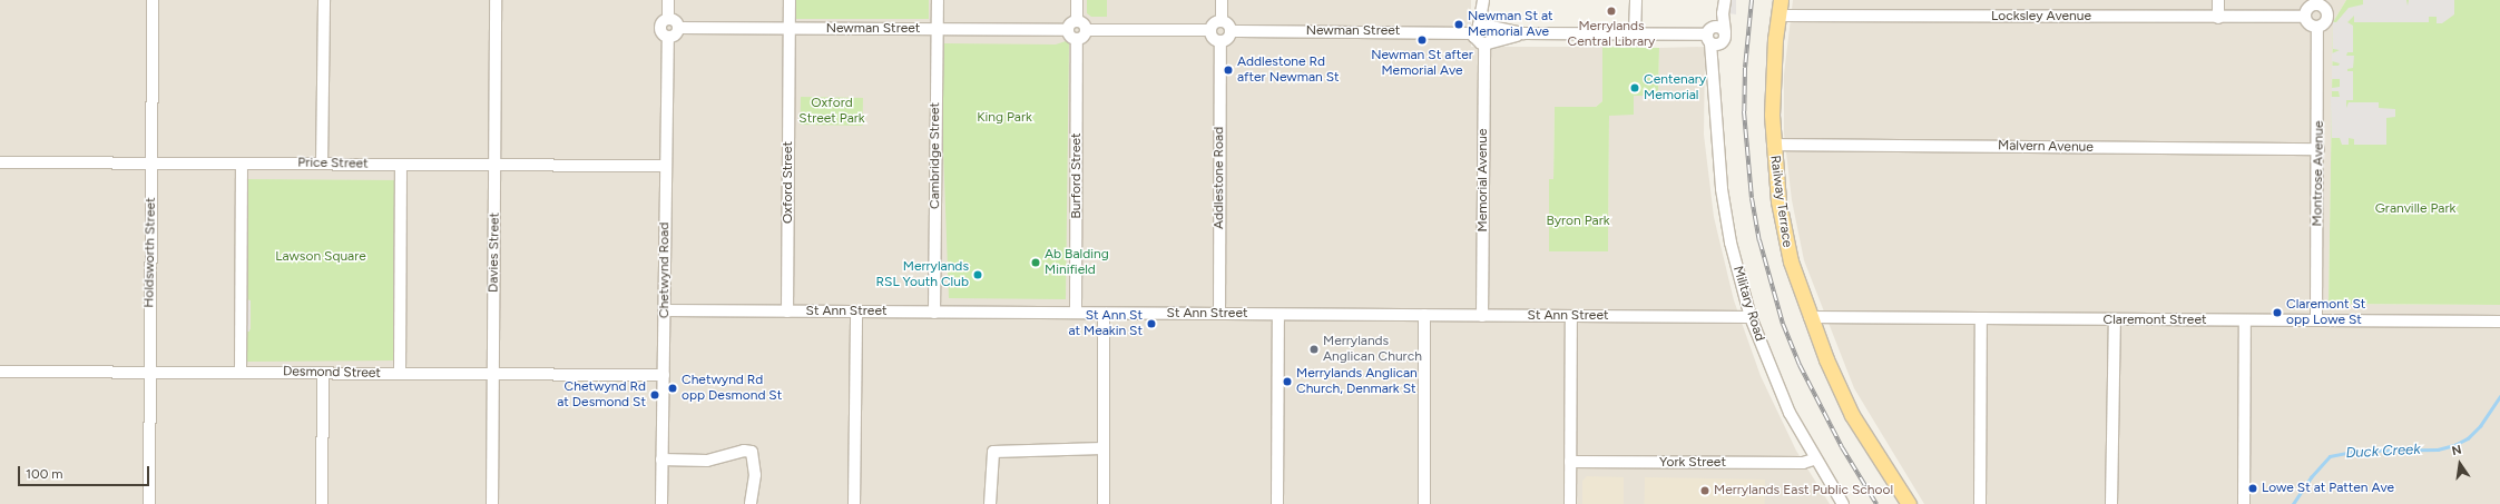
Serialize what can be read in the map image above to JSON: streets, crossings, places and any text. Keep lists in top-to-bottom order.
{
  "streets": {
    "main road": ["Railway Terrace"],
    "street": [
      "Locksley Avenue",
      "Newman Street",
      "Malvern Avenue",
      "Cambridge Street",
      "Price Street",
      "Montrose Avenue",
      "Burford Street",
      "Addlestone Road",
      "Memorial Avenue",
      "Oxford Street",
      "Holdsworth Street",
      "Davies Street",
      "Chetwynd Road",
      "Military Road",
      "St Ann Street",
      "Claremont Street",
      "Desmond Street",
      "York Street"
    ]
  },
  "crossings": [
    ["Locksley Avenue", "Montrose Avenue"],
    ["Locksley Avenue", "Railway Terrace"],
    ["Newman Street", "Cambridge Street"],
    ["Newman Street", "Burford Street"],
    ["Newman Street", "Addlestone Road"],
    ["Newman Street", "Memorial Avenue"],
    ["Newman Street", "Oxford Street"],
    ["Newman Street", "Chetwynd Road"],
    ["Newman Street", "Military Road"],
    ["Malvern Avenue", "Montrose Avenue"],
    ["Malvern Avenue", "Railway Terrace"],
    ["Cambridge Street", "St Ann Street"],
    ["Price Street", "Holdsworth Street"],
    ["Price Street", "Davies Street"],
    ["Price Street", "Chetwynd Road"],
    ["Montrose Avenue", "Claremont Street"],
    ["Burford Street", "St Ann Street"],
    ["Addlestone Road", "St Ann Street"],
    ["Memorial Avenue", "St Ann Street"],
    ["Oxford Street", "St Ann Street"],
    ["Railway Terrace", "Claremont Street"],
    ["Holdsworth Street", "Desmond Street"],
    ["Davies Street", "Desmond Street"],
    ["Chetwynd Road", "St Ann Street"],
    ["Chetwynd Road", "Desmond Street"],
    ["Military Road", "St Ann Street"],
    ["Military Road", "York Street"]
  ],
  "water": ["Duck Creek"],
  "parks": [
    "Oxford Street Park",
    "King Park",
    "Granville Park",
    "Byron Park",
    "Lawson Square"
  ],
  "places": [
    "Merrylands Central Library",
    "Newman St at Memorial Ave",
    "Newman St after Memorial Ave",
    "Addlestone Rd after Newman St",
    "Centenary Memorial",
    "Ab Balding Minifield",
    "Merrylands RSL Youth Club",
    "Claremont St opp Lowe St",
    "St Ann St at Meakin St",
    "Merrylands Anglican Church",
    "Merrylands Anglican Church, Denmark St",
    "Chetwynd Rd opp Desmond St",
    "Chetwynd Rd at Desmond St",
    "Lowe St at Patten Ave",
    "Merrylands East Public School"
  ],
  "scale_bar": "100 m",
  "north": "top"
}
